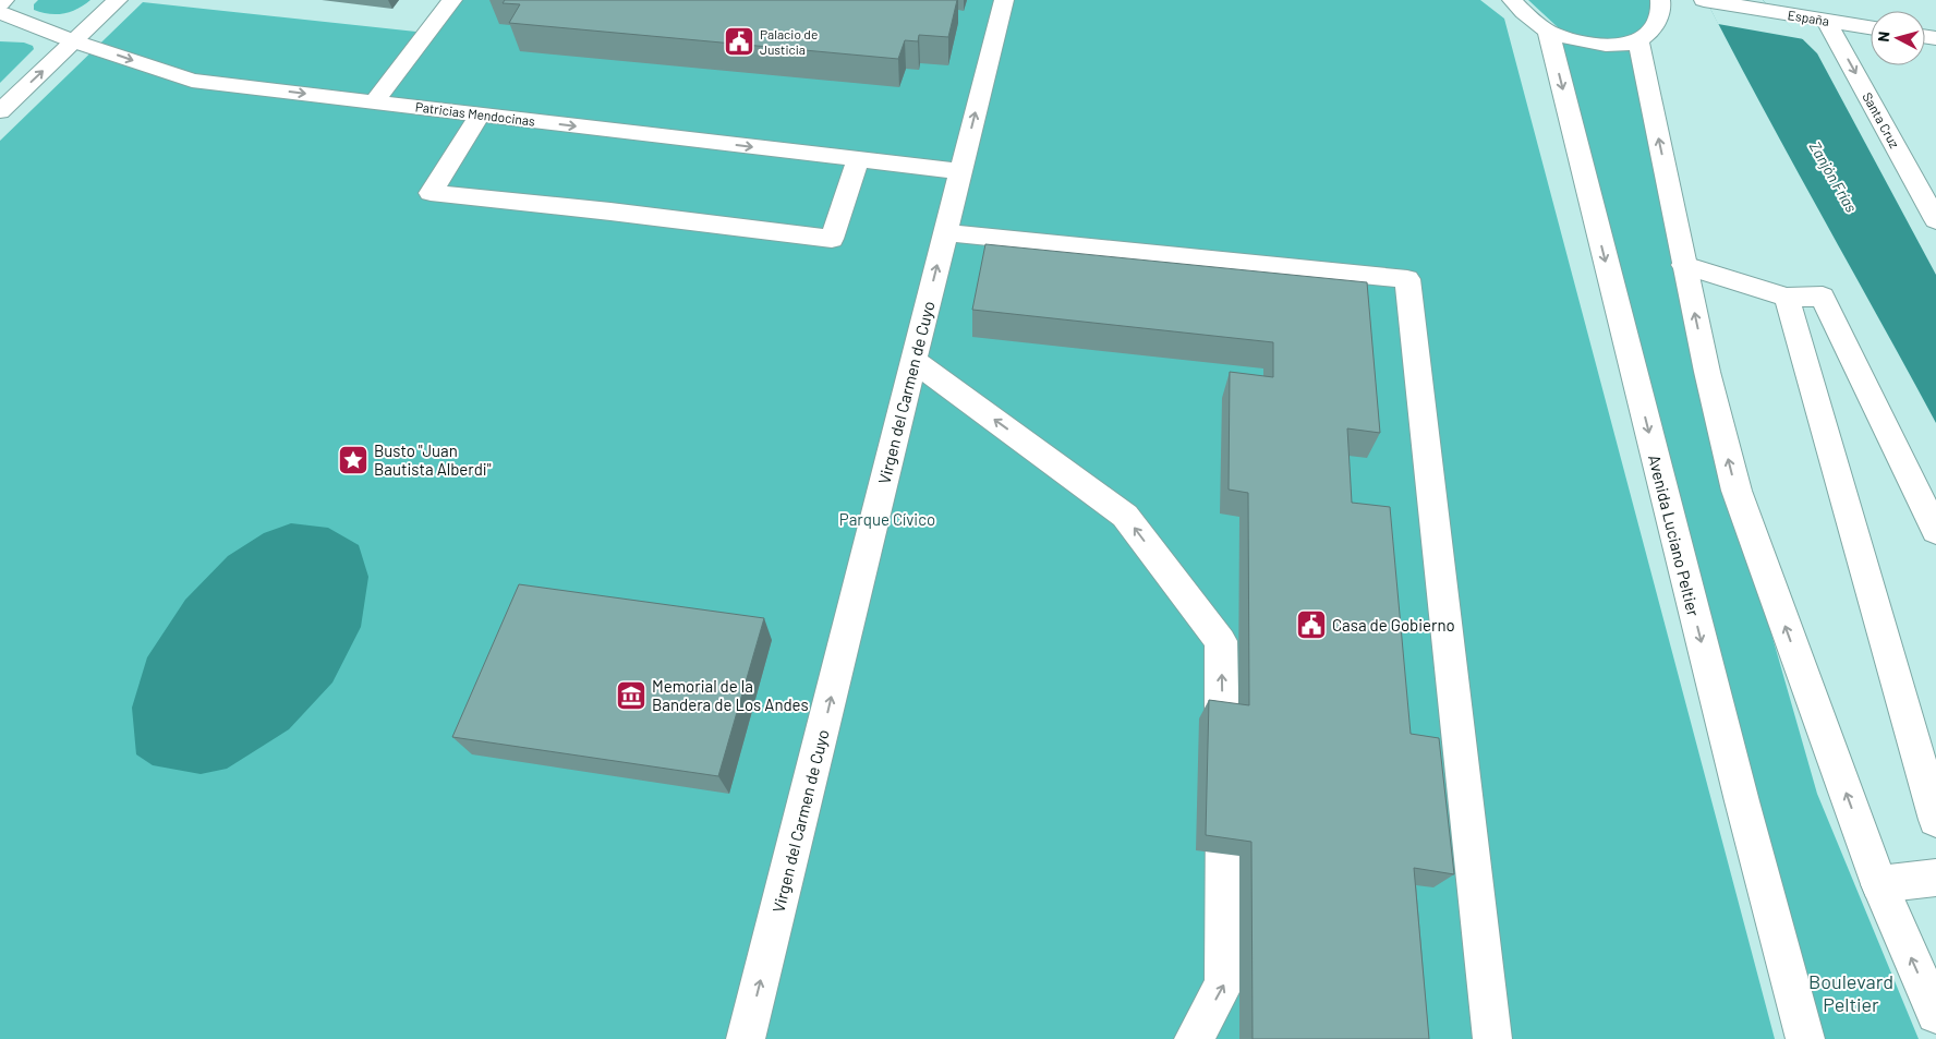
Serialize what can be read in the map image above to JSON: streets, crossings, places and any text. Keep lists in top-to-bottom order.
{
  "streets": {
    "street": [
      "España",
      "Patricias Mendocinas",
      "Santa Cruz",
      "Virgen del Carmen de Cuyo",
      "Avenida Luciano Peltier"
    ]
  },
  "crossings": [
    ["España", "Santa Cruz"],
    ["Patricias Mendocinas", "Virgen del Carmen de Cuyo"]
  ],
  "one_way": ["Patricias Mendocinas", "Virgen del Carmen de Cuyo"],
  "water": ["Zanjón Frías"],
  "parks": ["Parque Cívico", "Boulevard Peltier"],
  "places": {
    "public building": ["Palacio de Justicia", "Casa de Gobierno"],
    "place": ["Busto \"Juan Bautista Alberdi\""],
    "museum": ["Memorial de la Bandera de Los Andes"]
  },
  "north": "left"
}
